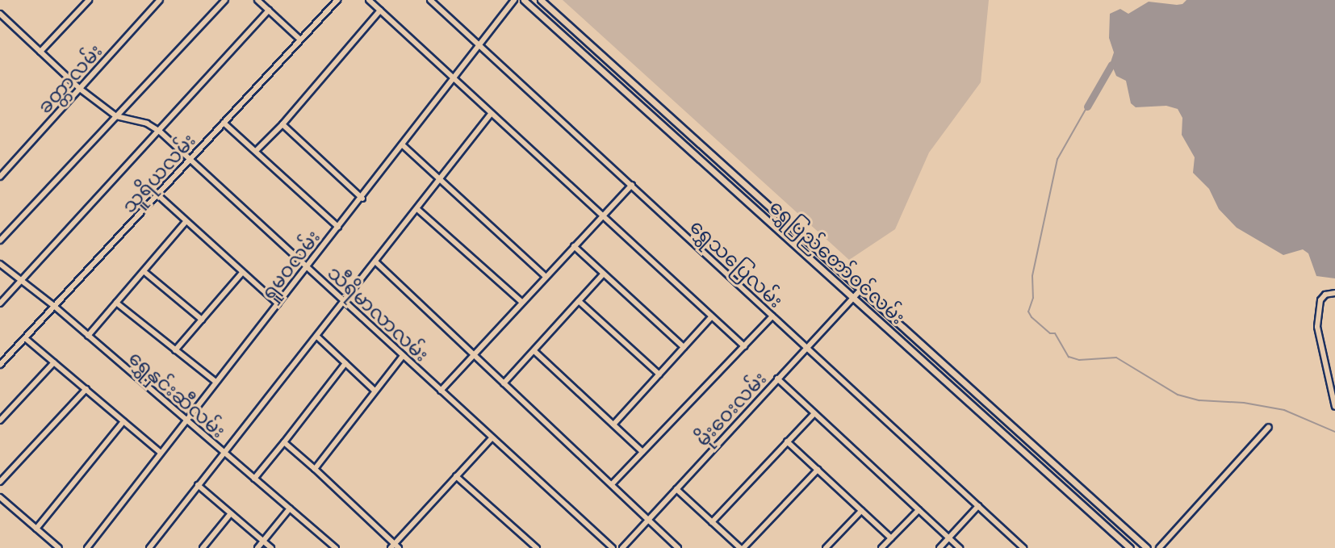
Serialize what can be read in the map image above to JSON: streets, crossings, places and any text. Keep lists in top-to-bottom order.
{
  "streets": {
    "main road": ["ရွှေပြည်တော်ဝင်လမ်း"],
    "street": [
      "ခတ္တာလမ်း",
      "သူရိယလမ်း",
      "ရွှေသပြေလမ်း",
      "ရှုမဝလမ်း",
      "သီရိမာလာလမ်း",
      "ရွှေနှင်းဆီလမ်း",
      "မိုးဝေးလမ်း"
    ]
  },
  "crossings": [
    ["ခတ္တာလမ်း", "သီရိမာလာလမ်း"],
    ["သူရိယလမ်း", "သီရိမာလာလမ်း"],
    ["သူရိယလမ်း", "ရွှေနှင်းဆီလမ်း"],
    ["ရွှေပြည်တော်ဝင်လမ်း", "မိုးဝေးလမ်း"],
    ["ရွှေသပြေလမ်း", "ရှုမဝလမ်း"],
    ["ရွှေသပြေလမ်း", "မိုးဝေးလမ်း"],
    ["ရှုမဝလမ်း", "သီရိမာလာလမ်း"],
    ["ရှုမဝလမ်း", "ရွှေနှင်းဆီလမ်း"]
  ]
}
